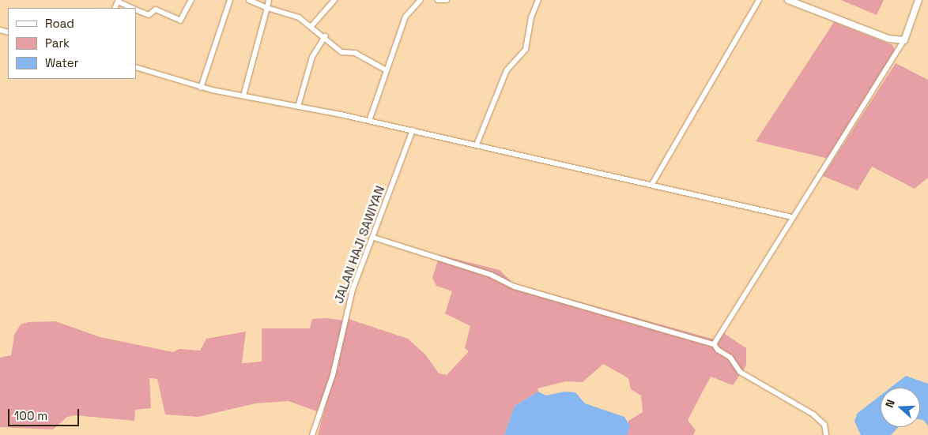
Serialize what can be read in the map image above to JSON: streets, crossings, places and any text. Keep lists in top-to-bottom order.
{
  "streets": {
    "street": ["JALAN HAJI SAWIYAN"]
  },
  "legend": ["Road", "Park", "Water"],
  "scale_bar": "100 m",
  "north": "left"
}
